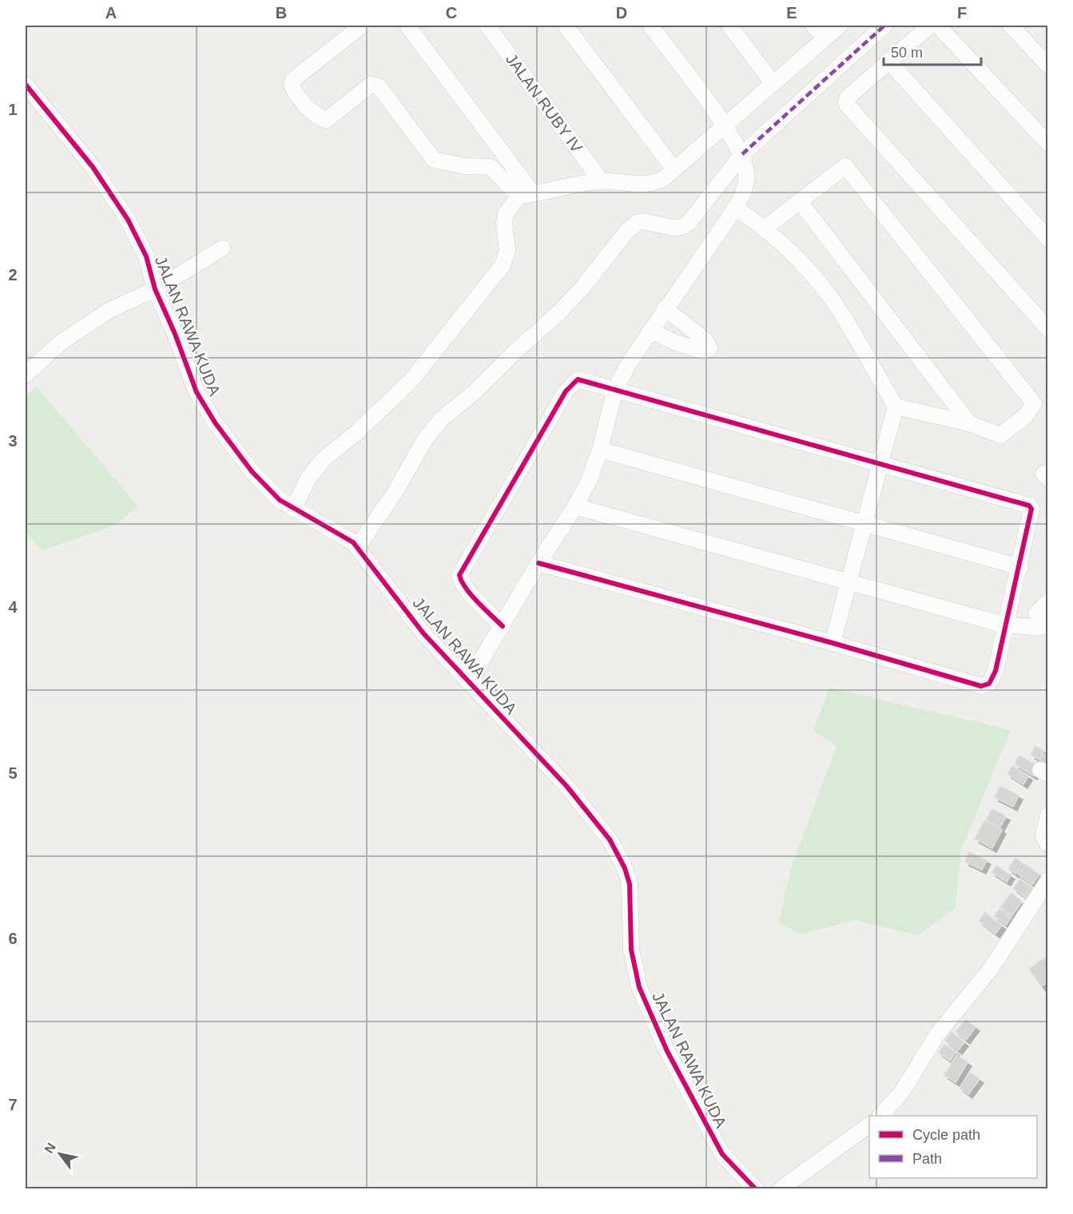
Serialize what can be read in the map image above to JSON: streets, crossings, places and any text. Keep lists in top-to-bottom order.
{
  "streets": {
    "street": ["JALAN RUBY IV", "JALAN RAWA KUDA"]
  },
  "legend": ["Cycle path", "Path"],
  "scale_bar": "50 m",
  "north": "top left",
  "grid": {
    "columns": [
      "A",
      "B",
      "C",
      "D",
      "E",
      "F"
    ],
    "rows": [
      "1",
      "2",
      "3",
      "4",
      "5",
      "6",
      "7"
    ]
  }
}
